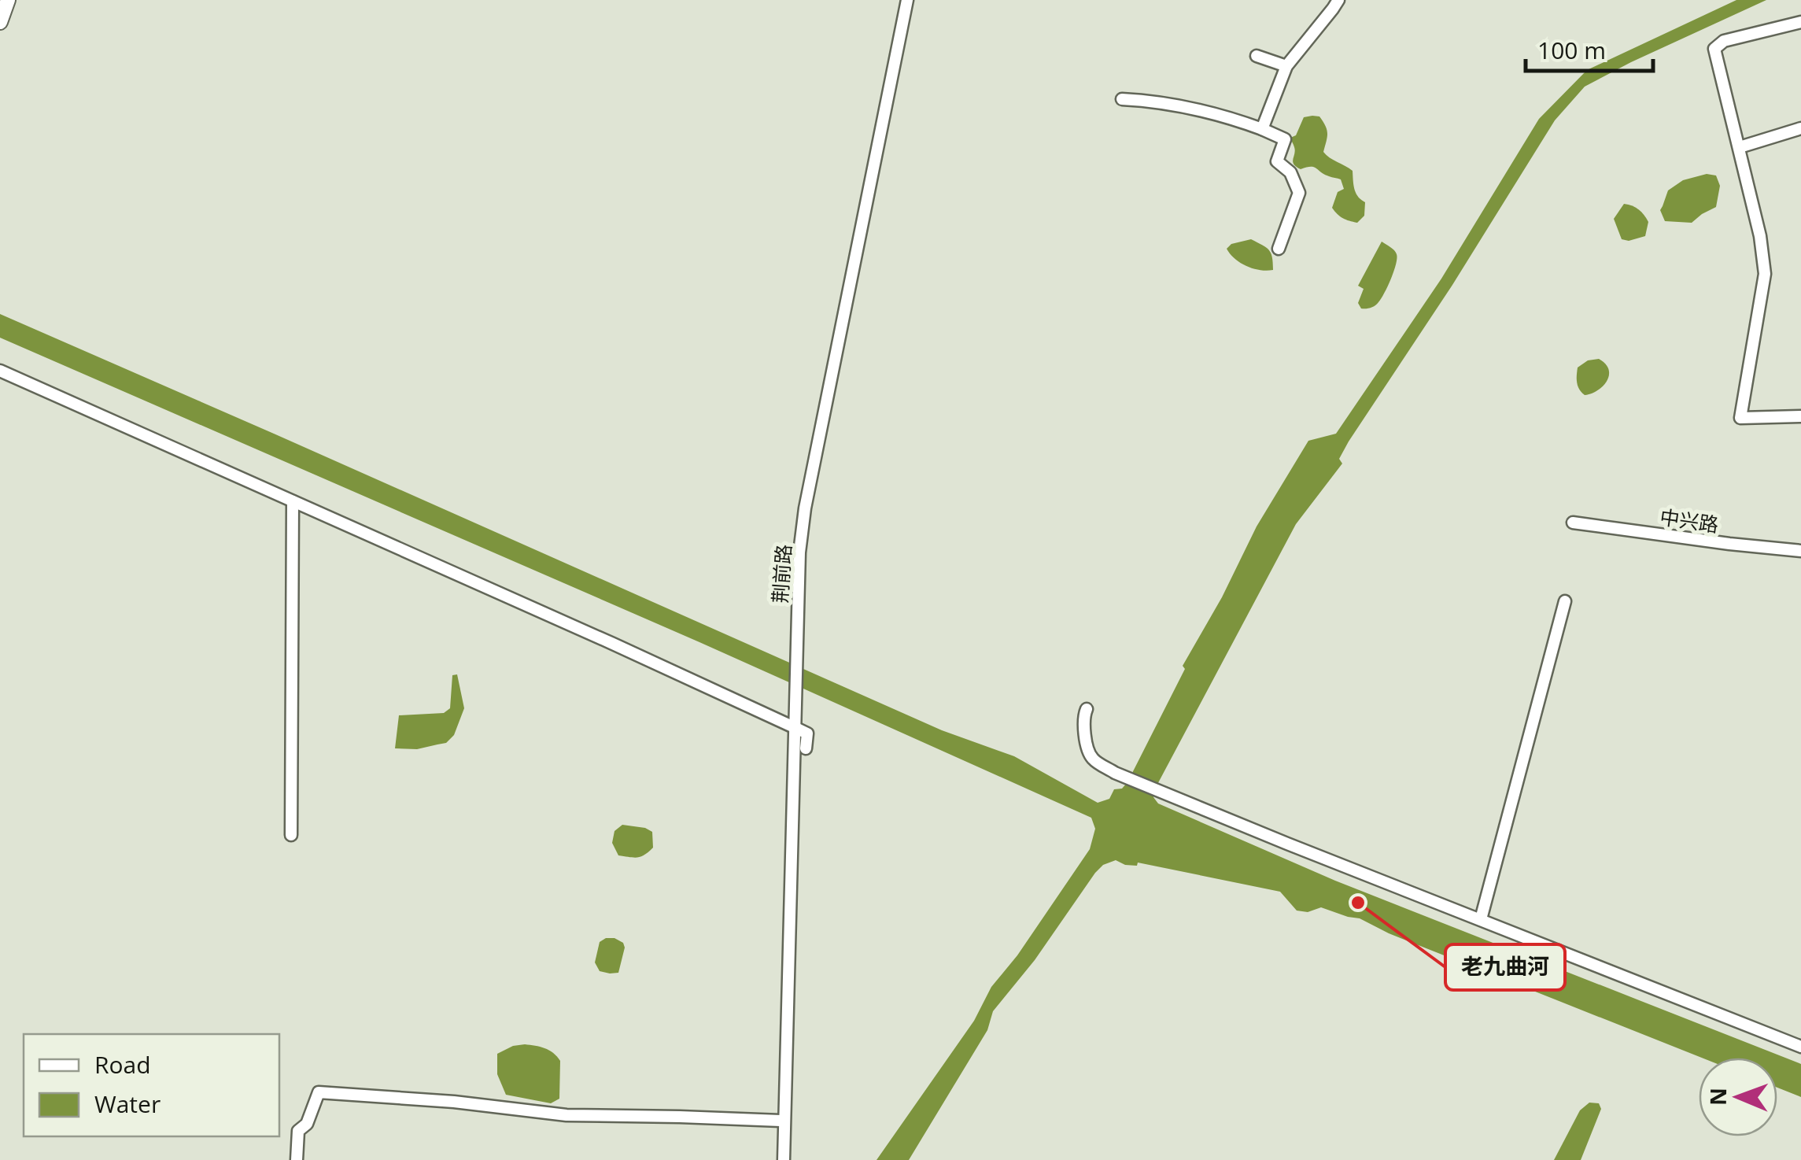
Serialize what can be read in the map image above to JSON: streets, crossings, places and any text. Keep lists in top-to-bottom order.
{
  "streets": {
    "street": ["中兴路", "荆前路"]
  },
  "places": ["老九曲河"],
  "legend": ["Road", "Water"],
  "scale_bar": "100 m",
  "north": "left"
}
